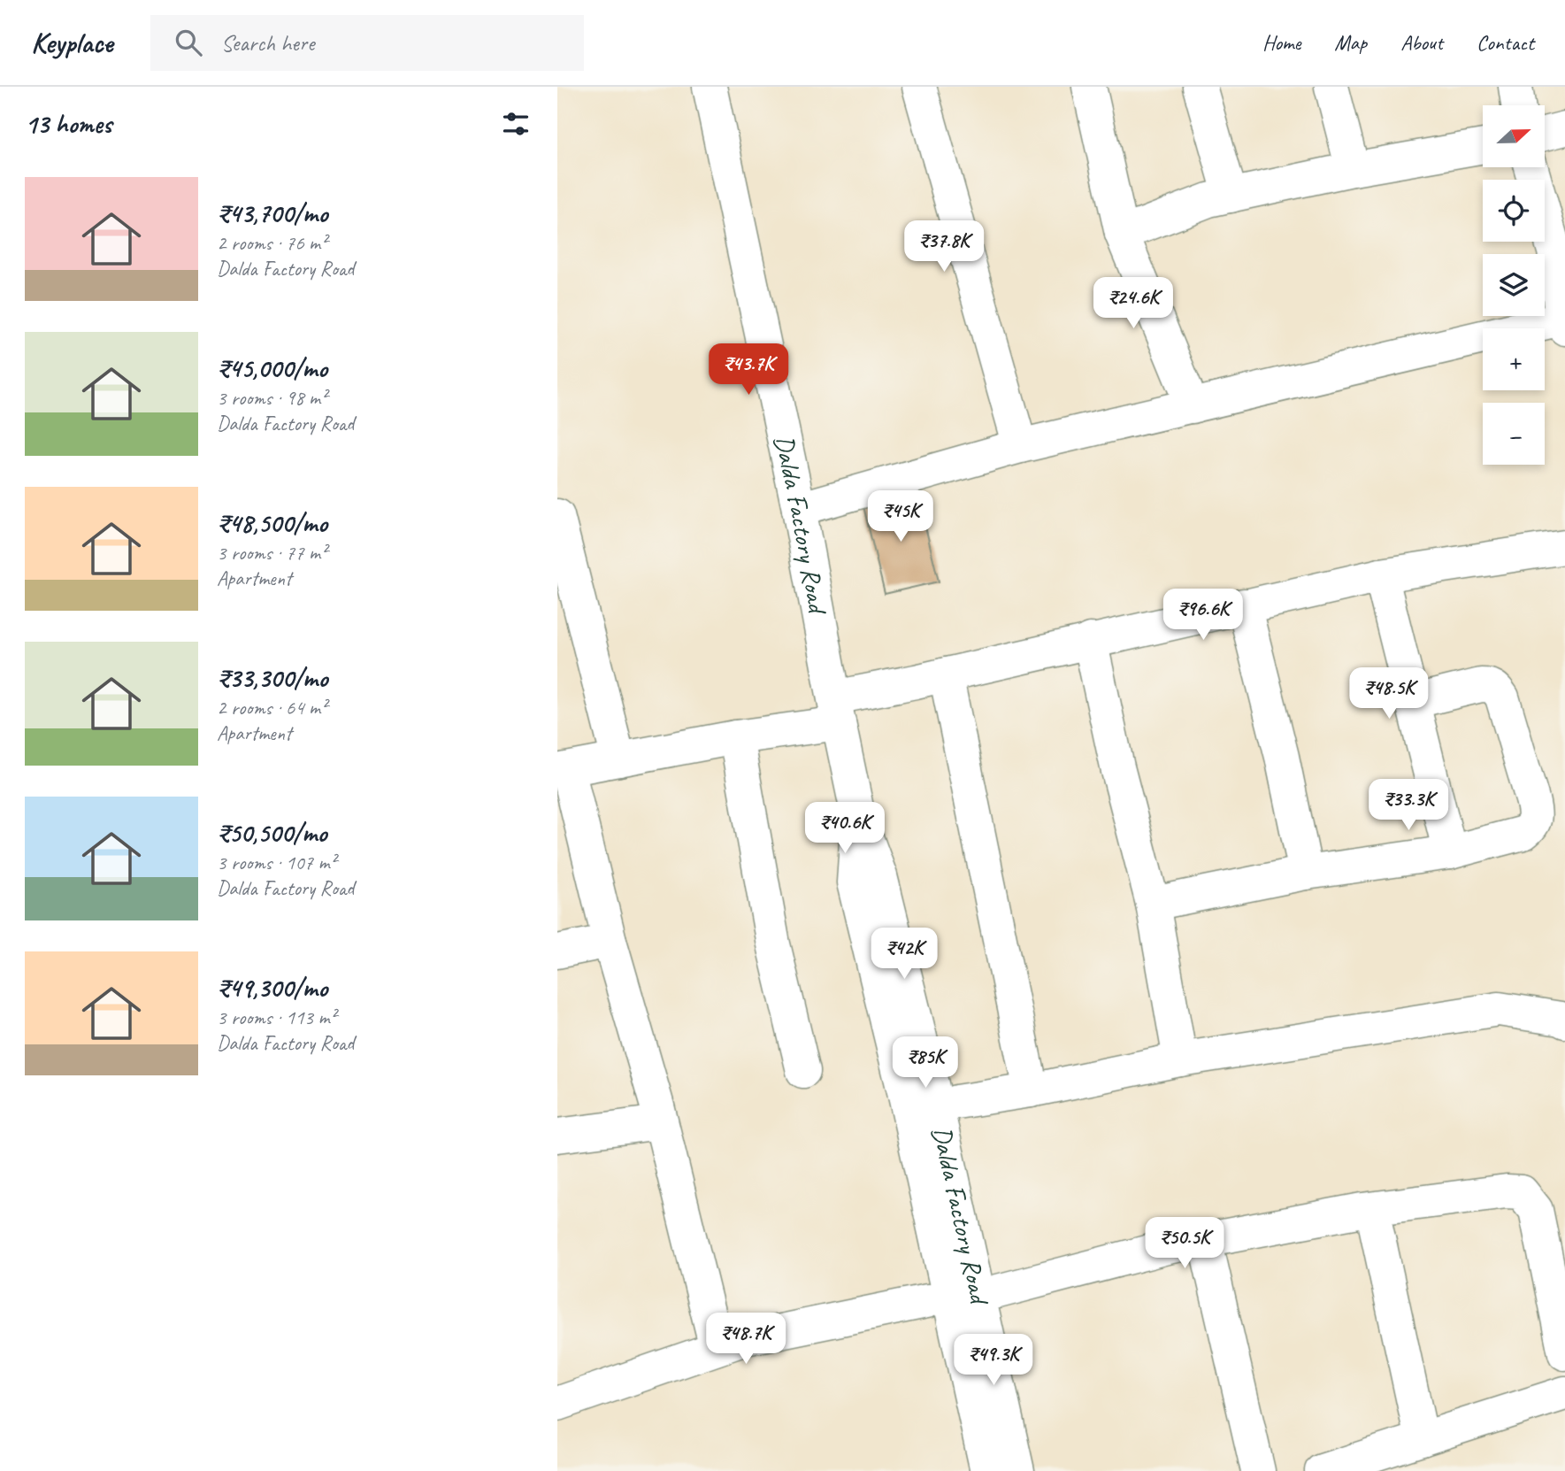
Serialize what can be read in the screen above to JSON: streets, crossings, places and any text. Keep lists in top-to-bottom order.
{
  "streets": {
    "street": ["Dalda Factory Road"]
  },
  "north": "right",
  "page": {
    "header": "Keyplace",
    "search": "Search here",
    "nav": [
      "Home",
      "Map",
      "About",
      "Contact"
    ],
    "heading": "13 homes",
    "map_buttons": ["+", "−"],
    "list": [
      {
        "name": "₹43,700/mo",
        "note": "2 rooms · 76 m² · Dalda Factory Road"
      },
      {
        "name": "₹45,000/mo",
        "note": "3 rooms · 98 m² · Dalda Factory Road"
      },
      {
        "name": "₹48,500/mo",
        "note": "3 rooms · 77 m² · Apartment"
      },
      {
        "name": "₹33,300/mo",
        "note": "2 rooms · 64 m² · Apartment"
      },
      {
        "name": "₹50,500/mo",
        "note": "3 rooms · 107 m² · Dalda Factory Road"
      },
      {
        "name": "₹49,300/mo",
        "note": "3 rooms · 113 m² · Dalda Factory Road"
      }
    ],
    "price": [
      "₹37.8K",
      "₹24.6K",
      "₹43.7K",
      "₹45K",
      "₹96.6K",
      "₹48.5K",
      "₹33.3K",
      "₹40.6K",
      "₹42K",
      "₹85K",
      "₹50.5K",
      "₹48.7K",
      "₹49.3K"
    ]
  }
}
